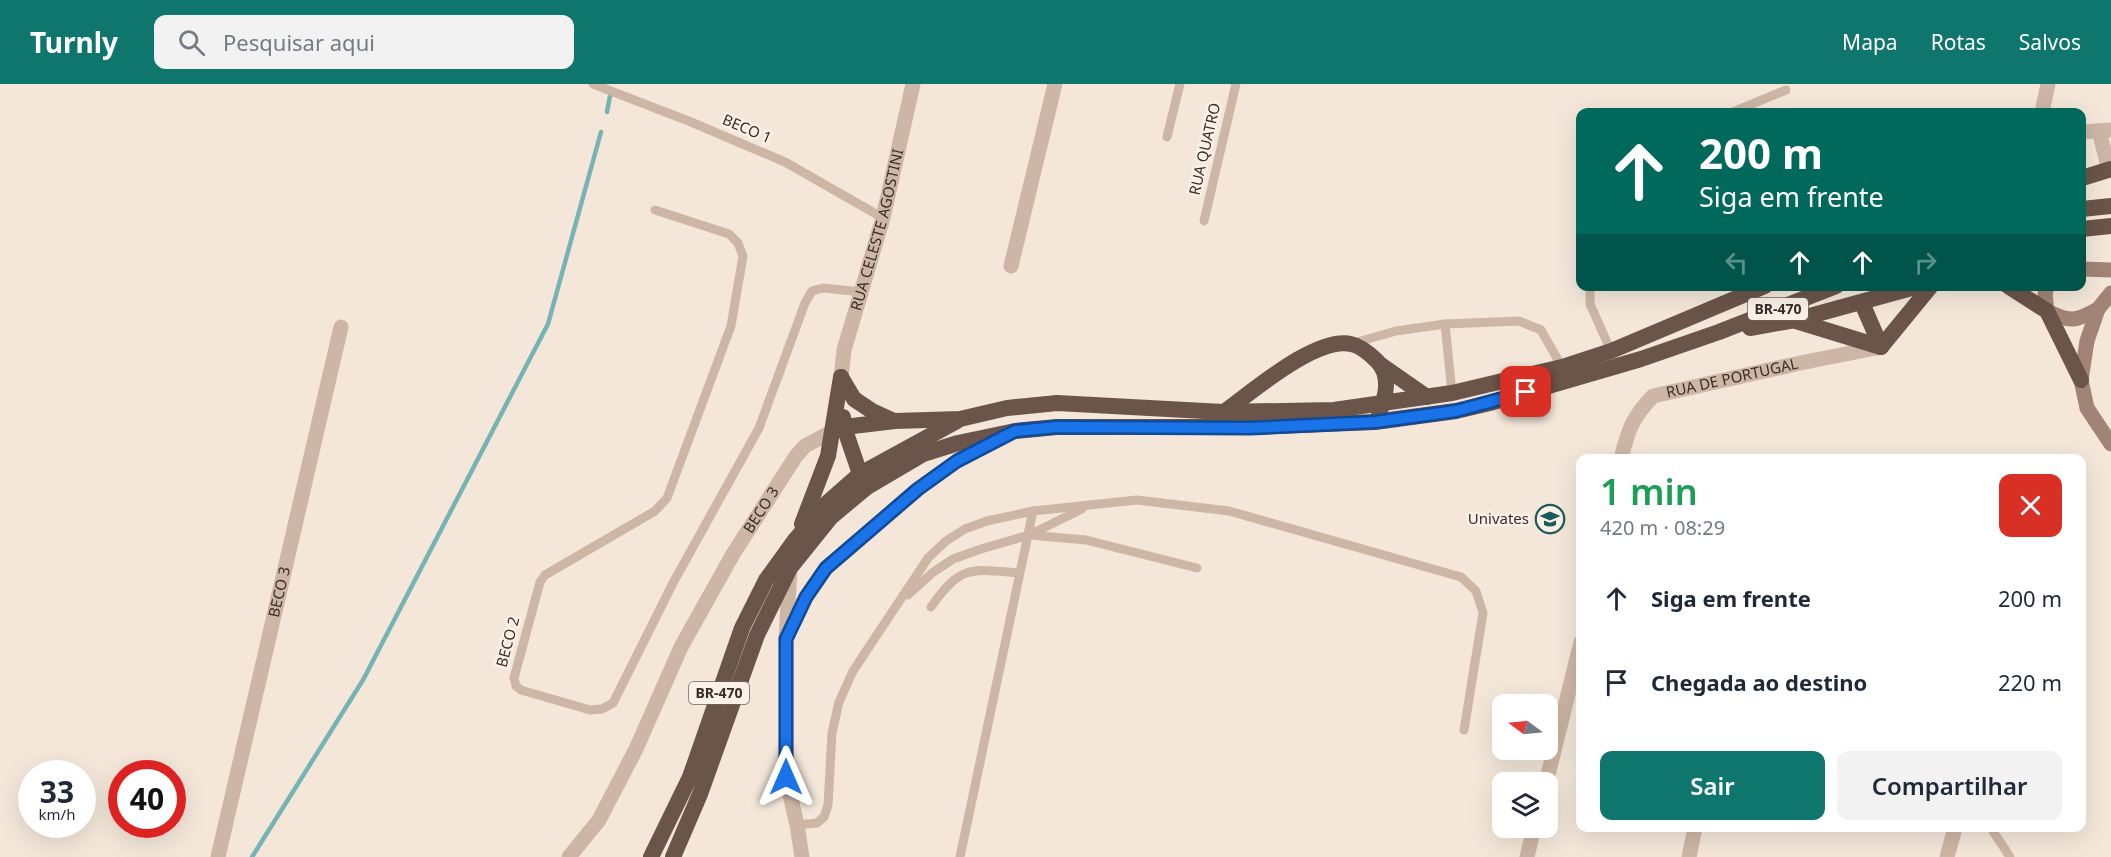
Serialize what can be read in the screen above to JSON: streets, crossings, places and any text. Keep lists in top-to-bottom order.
{
  "streets": {
    "highway": ["BR-470"],
    "street": ["RUA CELESTE AGOSTINI", "RUA DE PORTUGAL", "BECO 3"],
    "lane": ["BECO 1", "RUA QUATRO", "BECO 2"]
  },
  "crossings": [
    ["BECO 1", "RUA CELESTE AGOSTINI"],
    ["RUA CELESTE AGOSTINI", "BECO 2"]
  ],
  "places": {
    "school or university": ["Univates"]
  },
  "north": "left",
  "page": {
    "header": "Turnly",
    "search": "Pesquisar aqui",
    "nav": ["Mapa", "Rotas", "Salvos"],
    "turn": ["200 m", "Siga em frente"],
    "heading": ["1 min", "420 m · 08:29"],
    "list": [
      {
        "name": "Siga em frente",
        "value": "200 m"
      },
      {
        "name": "Chegada ao destino",
        "value": "220 m"
      }
    ],
    "buttons": ["Sair", "Compartilhar"],
    "speed": "33 km/h",
    "limit": "40"
  }
}
